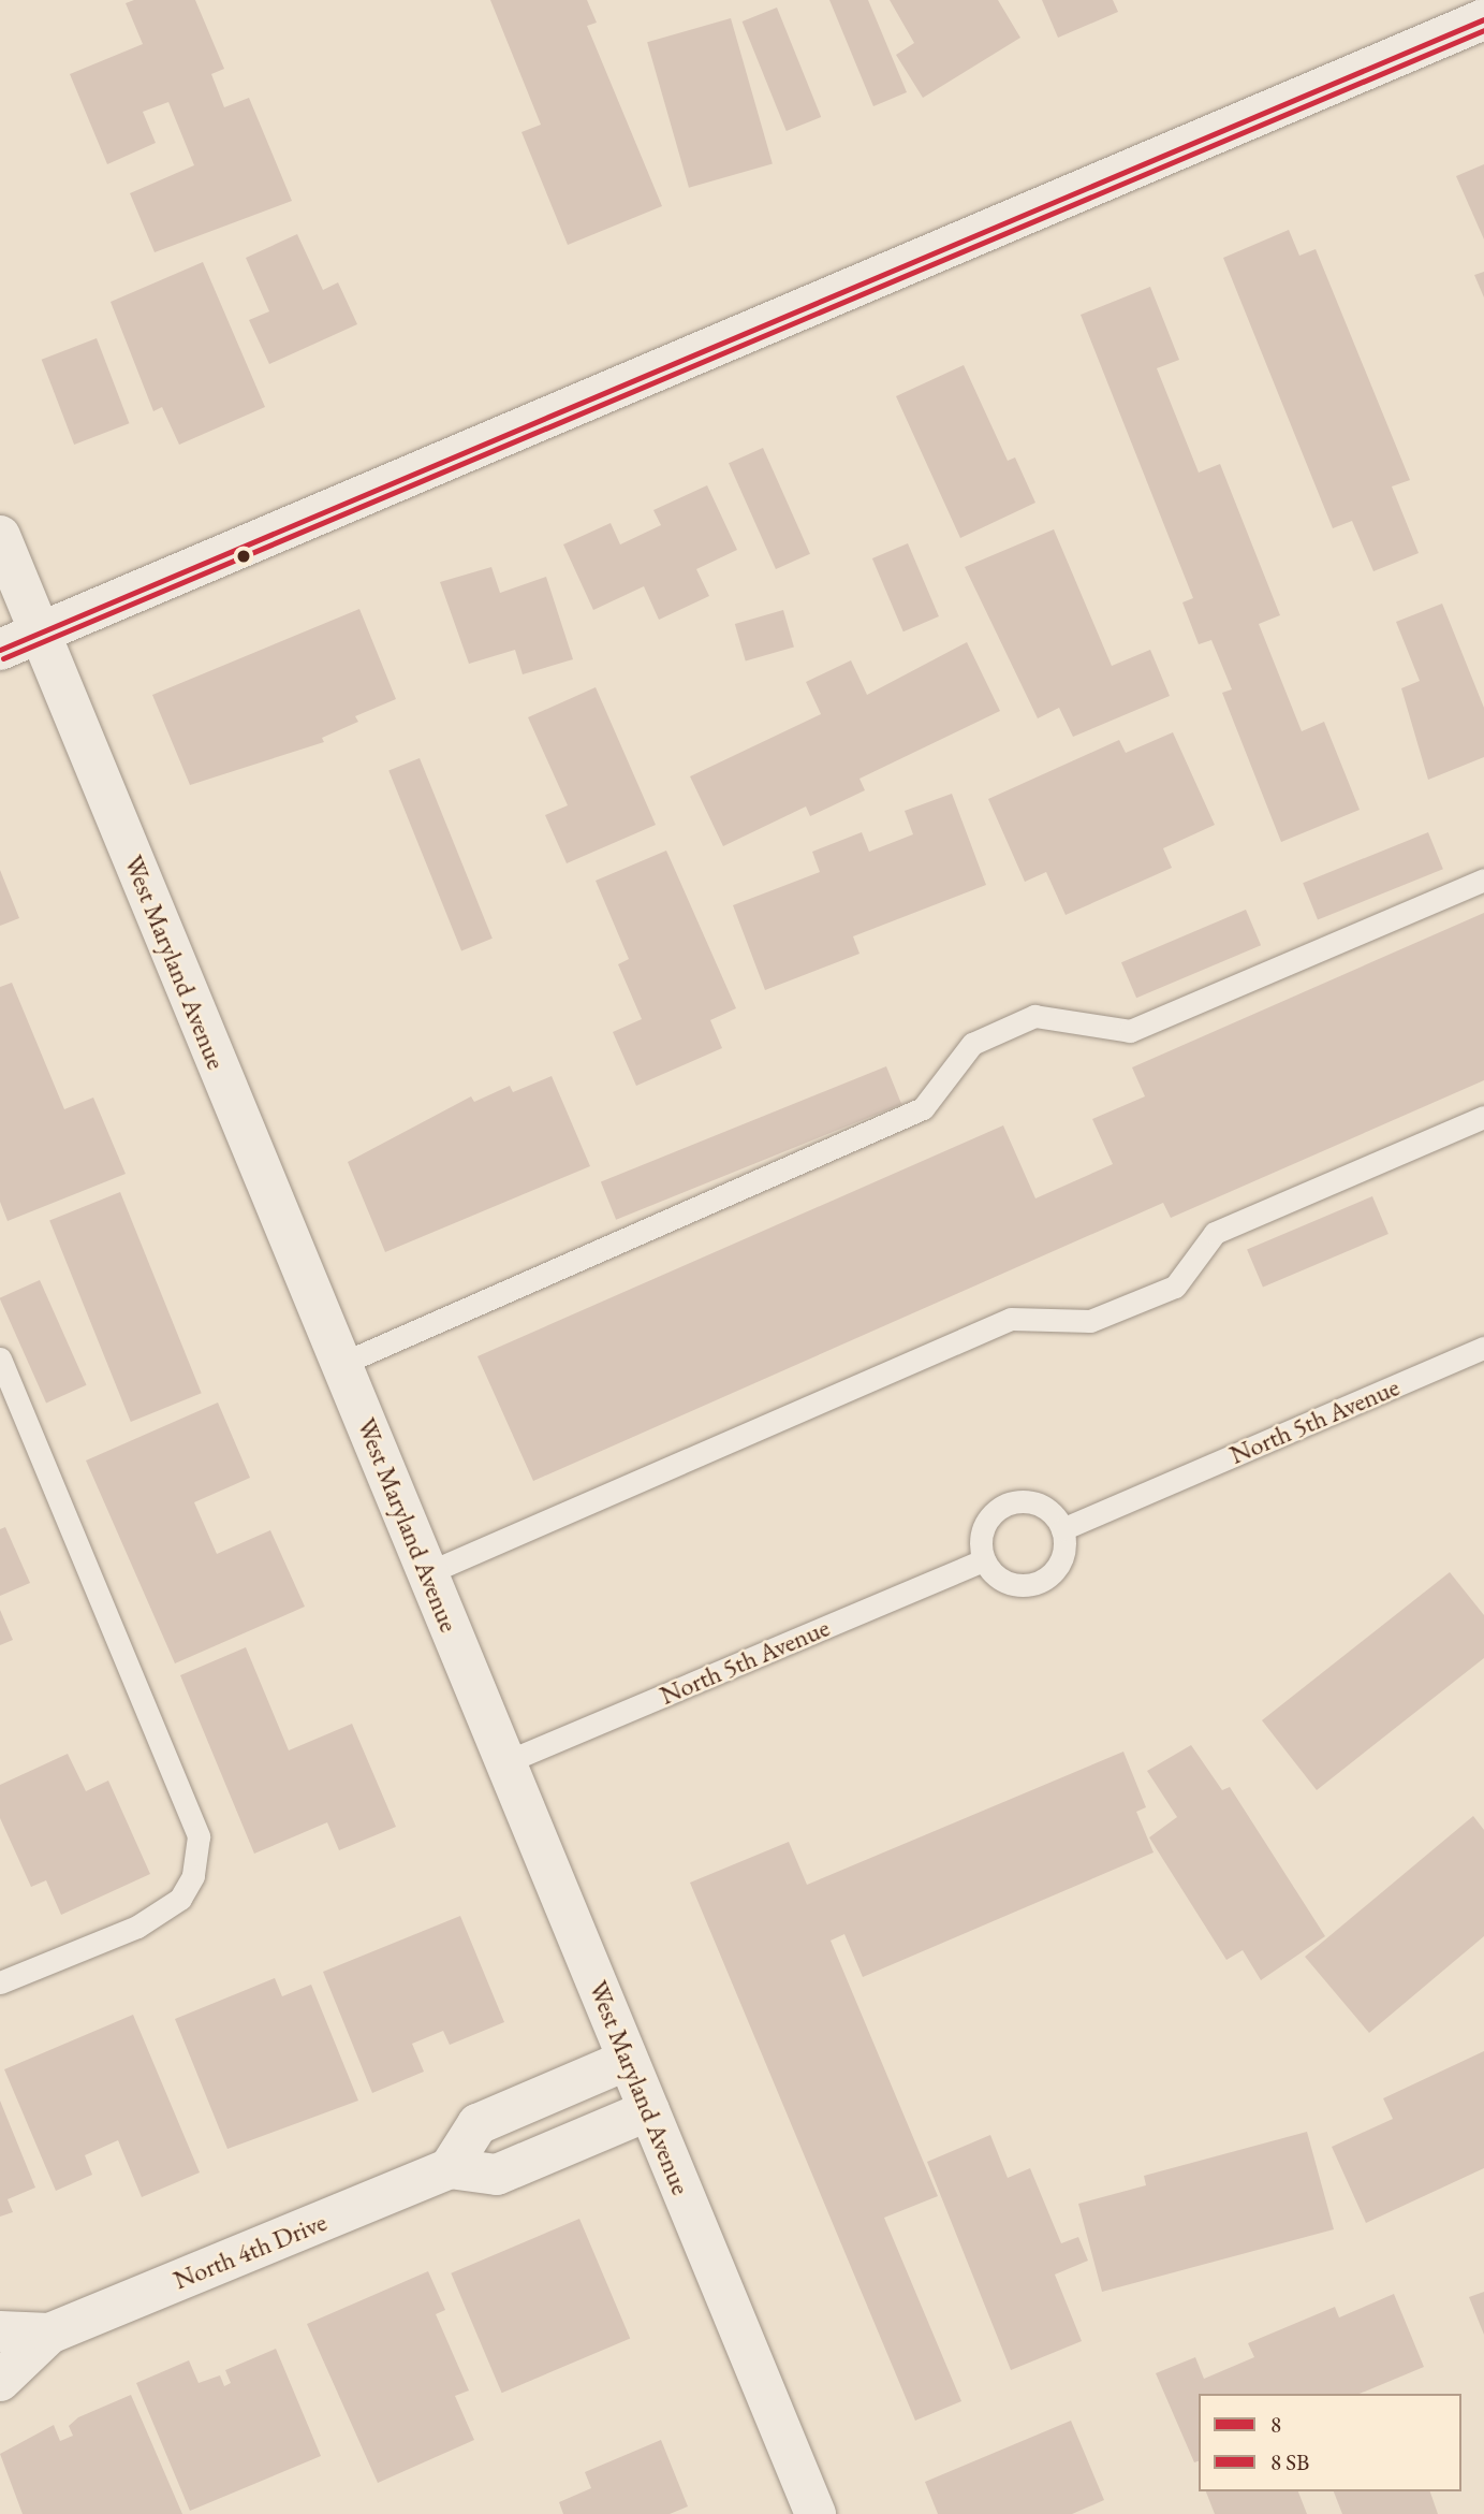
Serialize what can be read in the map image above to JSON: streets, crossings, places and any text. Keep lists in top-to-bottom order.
{
  "streets": {
    "street": ["West Maryland Avenue", "North 4th Drive"],
    "lane": ["North 5th Avenue"]
  },
  "crossings": [
    ["West Maryland Avenue", "North 5th Avenue"]
  ],
  "lines": ["transit line 8"],
  "legend": ["8", "8 SB"]
}
